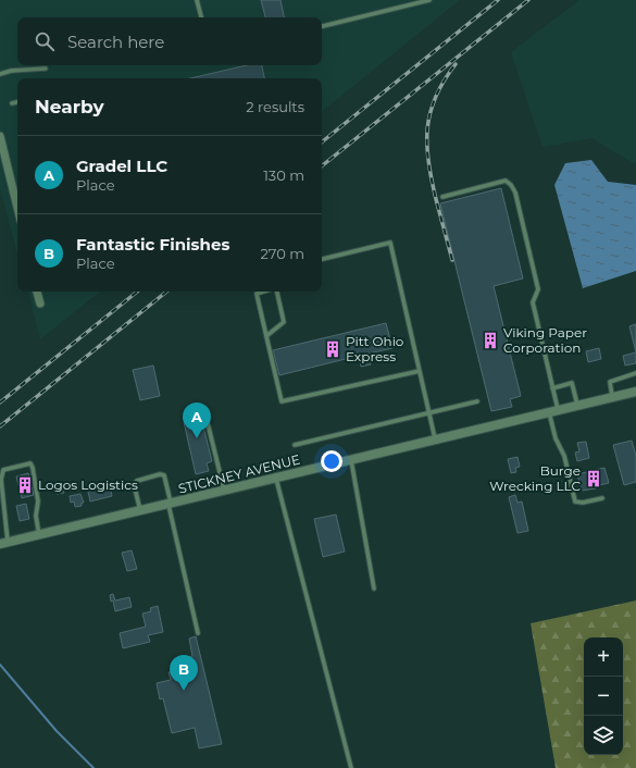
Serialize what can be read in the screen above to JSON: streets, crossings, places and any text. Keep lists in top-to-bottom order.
{
  "streets": {
    "street": ["STICKNEY AVENUE"]
  },
  "places": {
    "building": [
      "Viking Paper Corporation",
      "Pitt Ohio Express",
      "Burge Wrecking LLC",
      "Logos Logistics"
    ]
  },
  "page": {
    "search": "Search here",
    "heading": ["Nearby", "2 results"],
    "list": [
      {
        "mark": "A",
        "name": "Gradel LLC",
        "note": "Place",
        "value": "130 m"
      },
      {
        "mark": "B",
        "name": "Fantastic Finishes",
        "note": "Place",
        "value": "270 m"
      }
    ],
    "pins": ["A", "B"],
    "map_buttons": ["+", "−"]
  }
}
